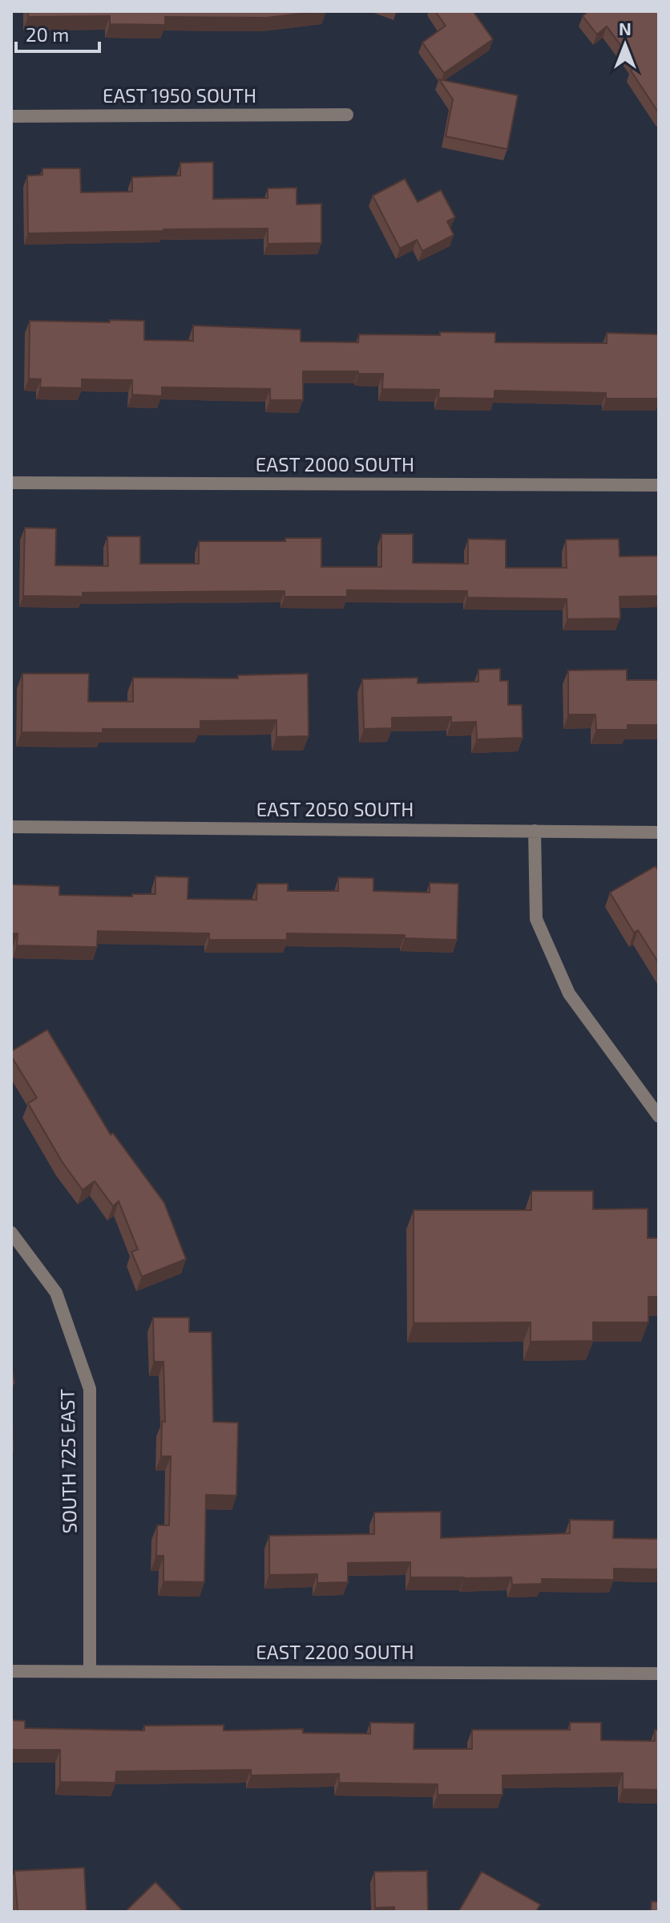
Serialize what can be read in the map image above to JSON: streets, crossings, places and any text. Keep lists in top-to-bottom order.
{
  "streets": {
    "street": [
      "EAST 1950 SOUTH",
      "EAST 2000 SOUTH",
      "EAST 2050 SOUTH",
      "SOUTH 725 EAST",
      "EAST 2200 SOUTH"
    ]
  },
  "crossings": [
    ["SOUTH 725 EAST", "EAST 2200 SOUTH"]
  ],
  "scale_bar": "20 m",
  "north": "top"
}
